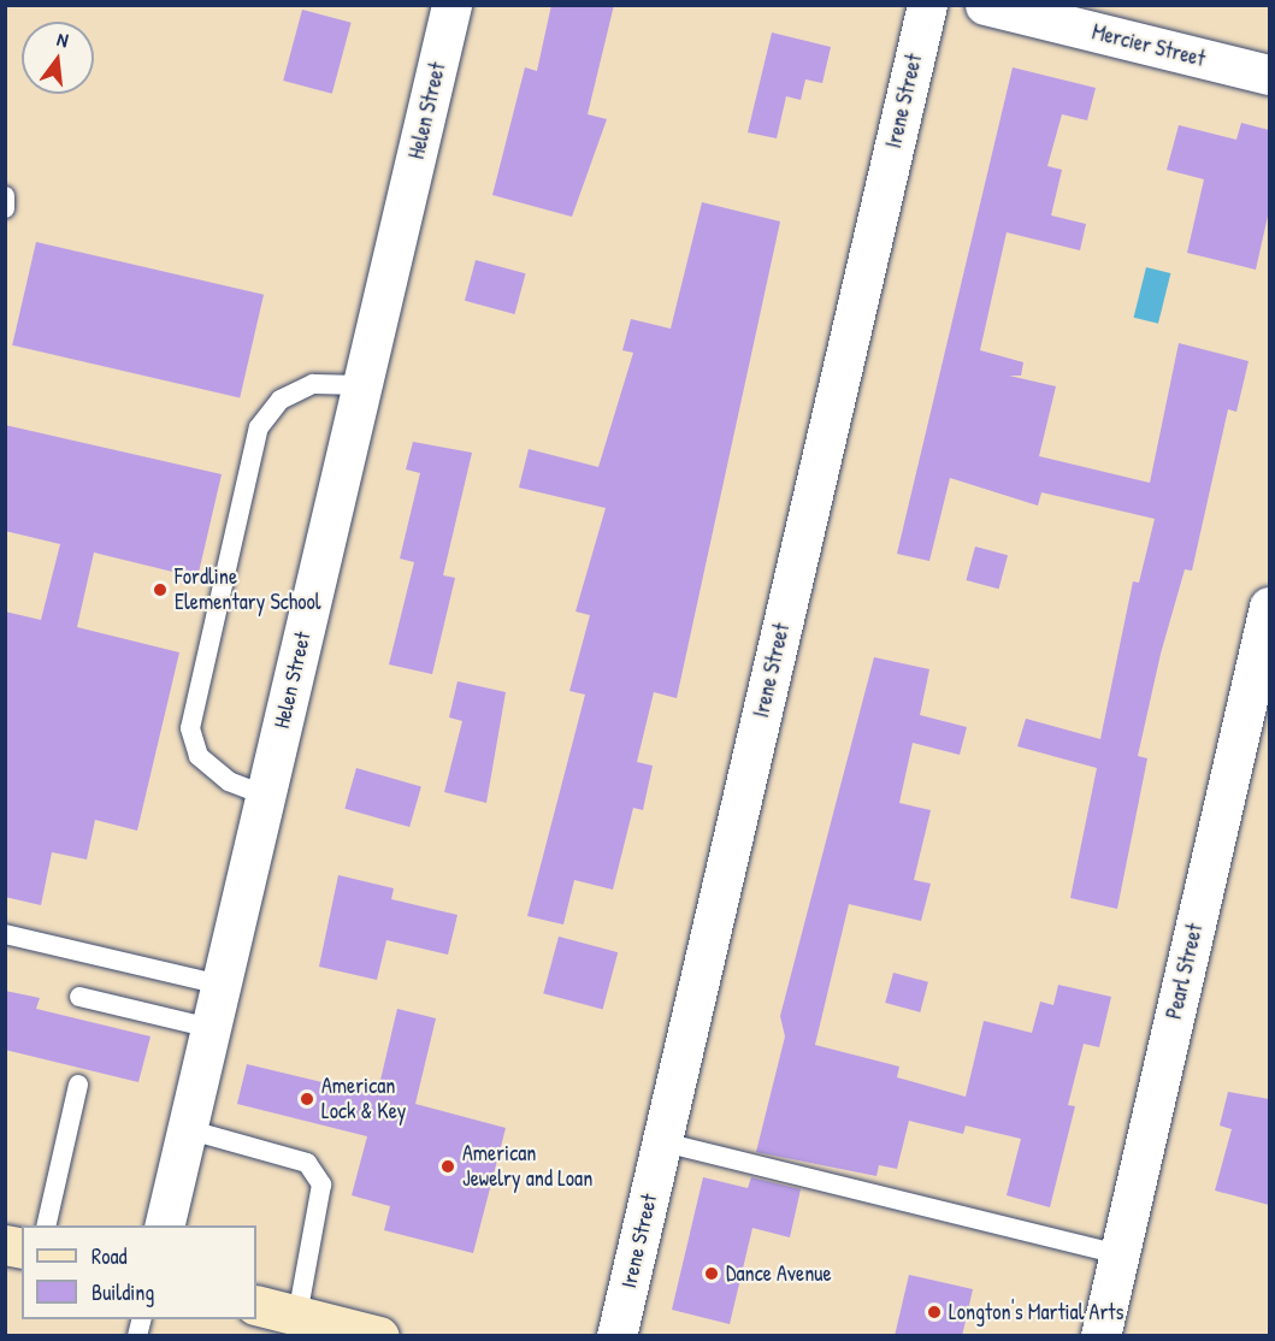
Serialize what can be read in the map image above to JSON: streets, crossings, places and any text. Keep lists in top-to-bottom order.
{
  "streets": {
    "street": [
      "Mercier Street",
      "Irene Street",
      "Helen Street",
      "Pearl Street"
    ]
  },
  "places": [
    "Fordline Elementary School",
    "American Lock & Key",
    "American Jewelry and Loan",
    "Dance Avenue",
    "Longton's Martial Arts"
  ],
  "legend": ["Road", "Building"],
  "north": "top"
}
